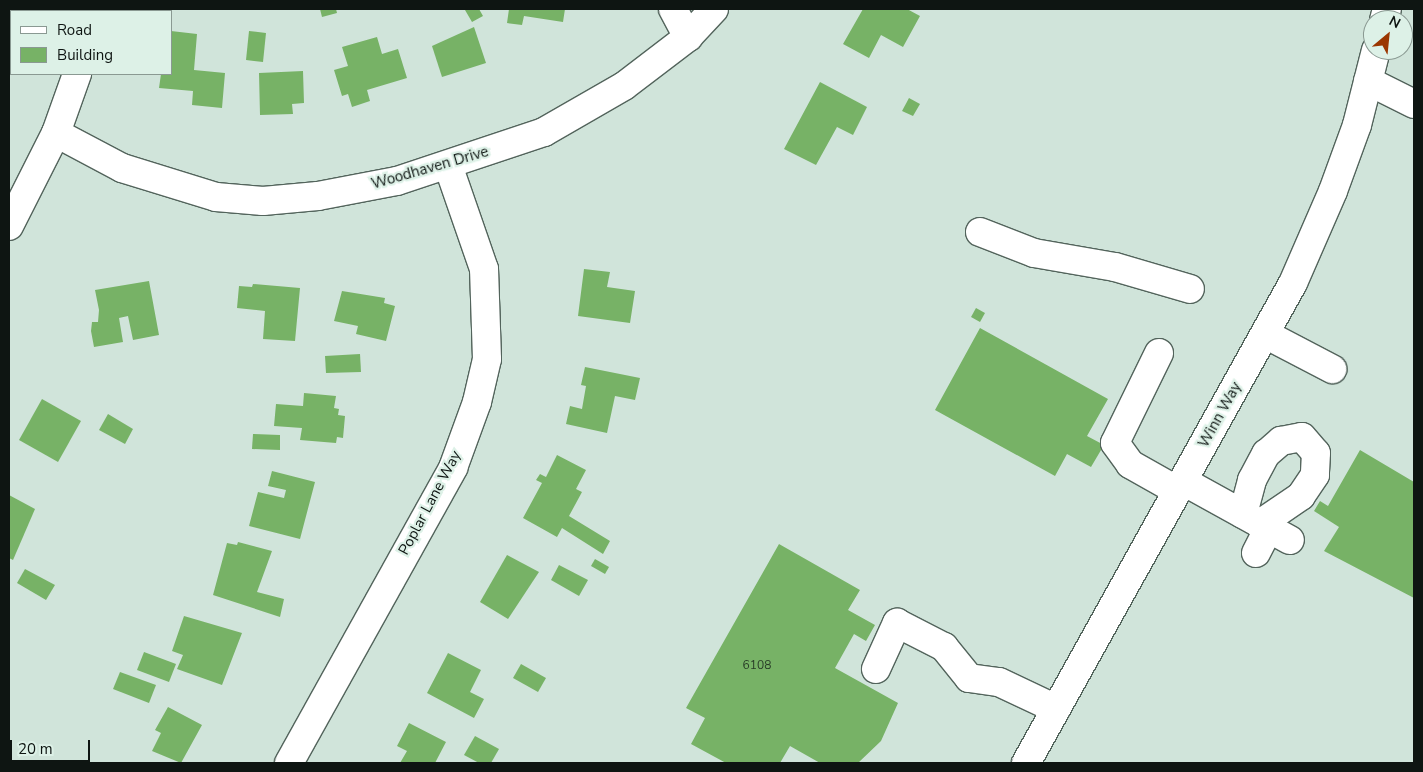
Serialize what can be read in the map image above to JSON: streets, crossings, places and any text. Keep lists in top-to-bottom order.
{
  "streets": {
    "street": ["Woodhaven Drive", "Winn Way", "Poplar Lane Way"]
  },
  "crossings": [
    ["Woodhaven Drive", "Poplar Lane Way"]
  ],
  "house_numbers": ["6108"],
  "legend": ["Road", "Building"],
  "scale_bar": "20 m",
  "north": "top right"
}
